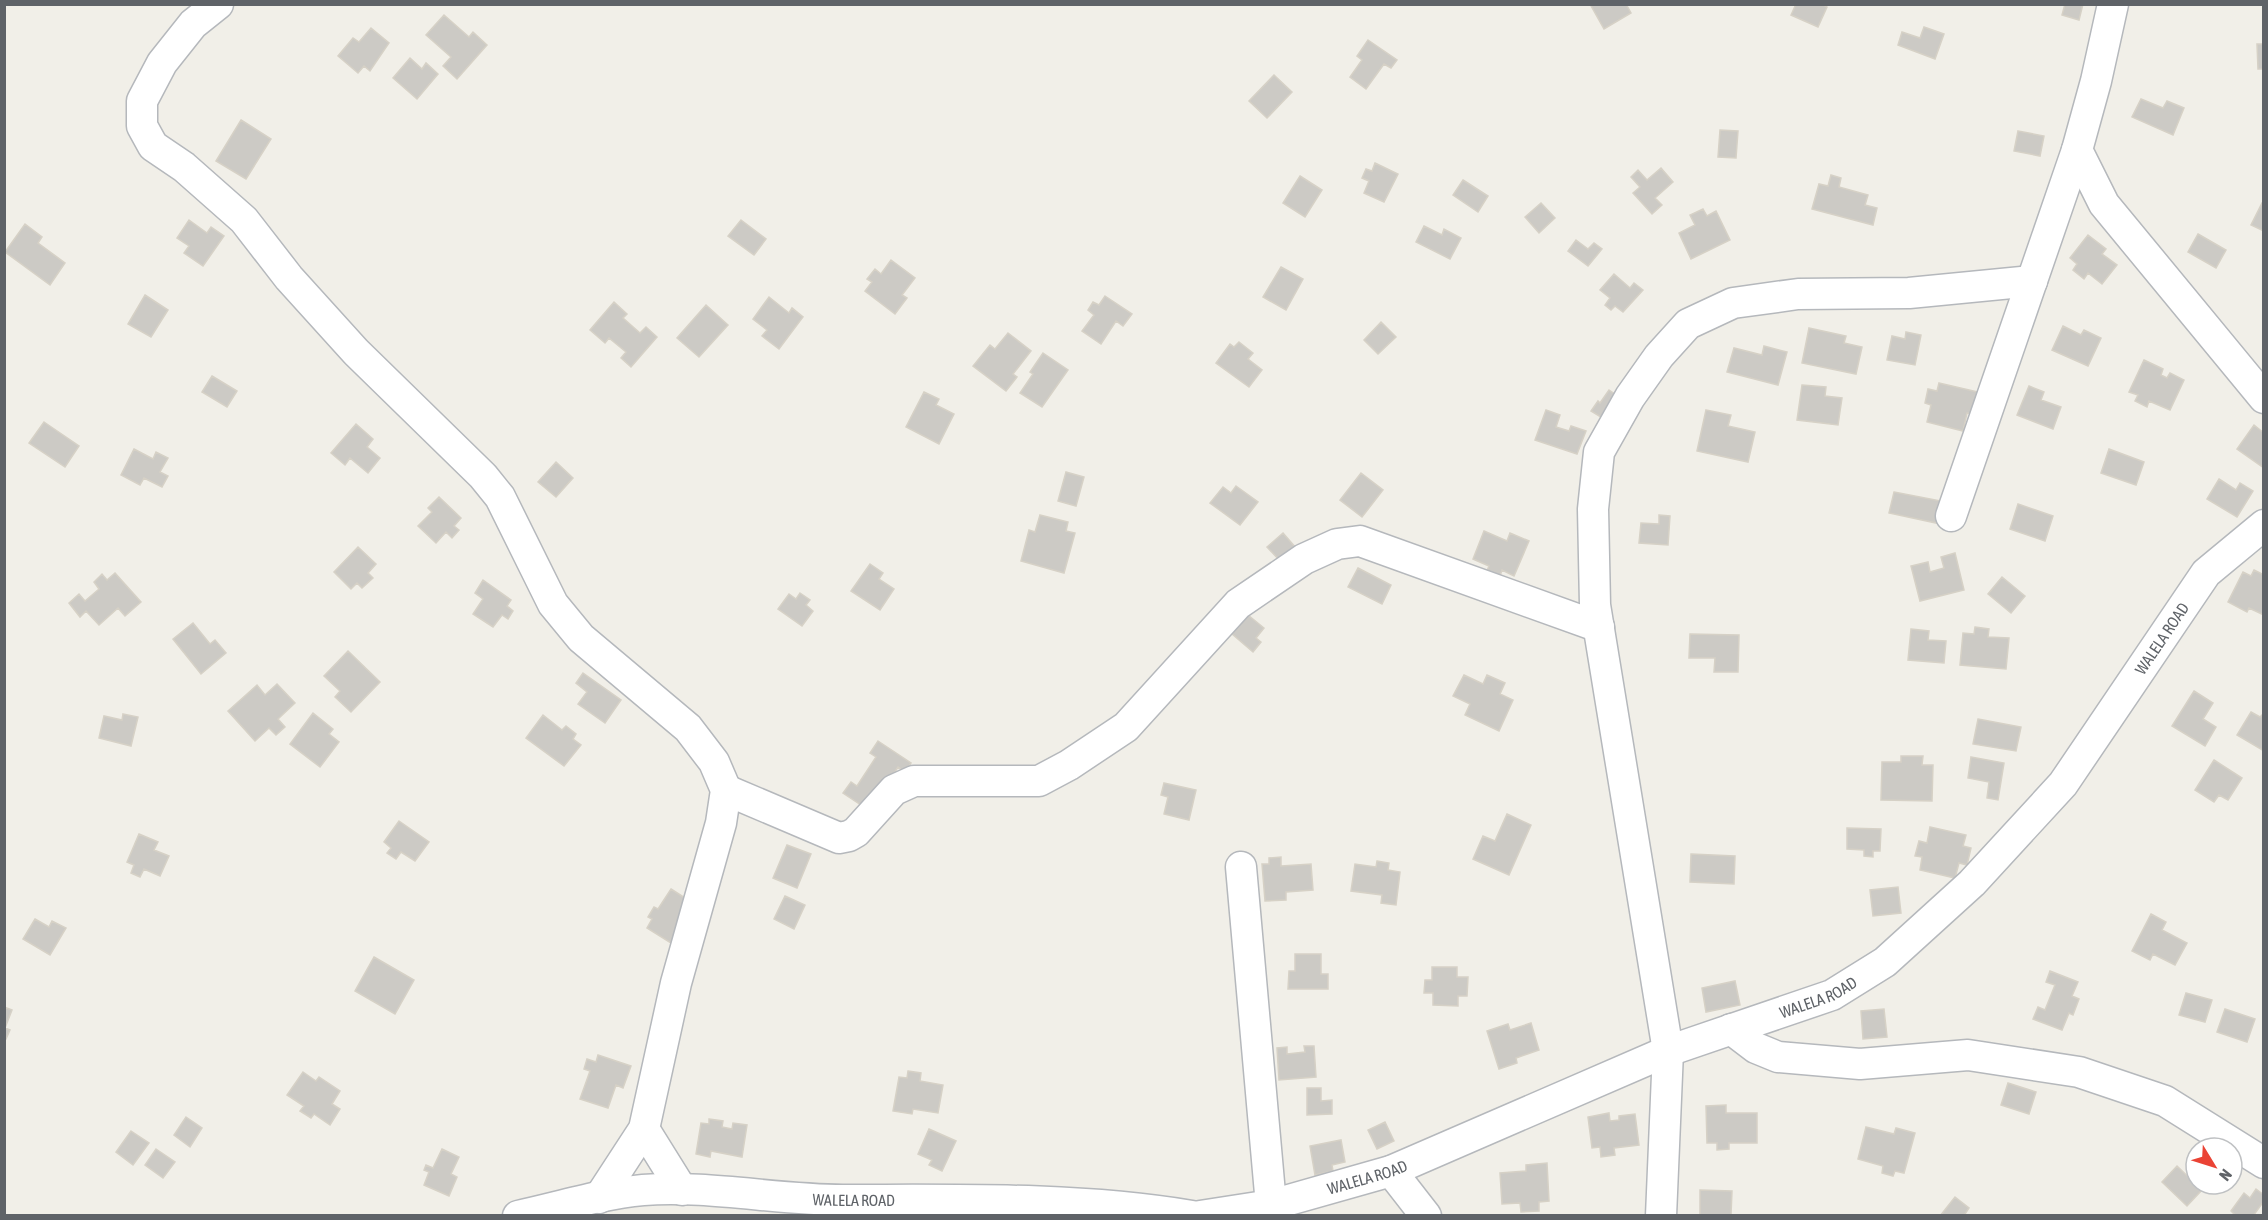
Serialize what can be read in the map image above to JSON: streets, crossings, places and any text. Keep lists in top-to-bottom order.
{
  "streets": {
    "street": ["WALELA ROAD"]
  },
  "north": "bottom right"
}
